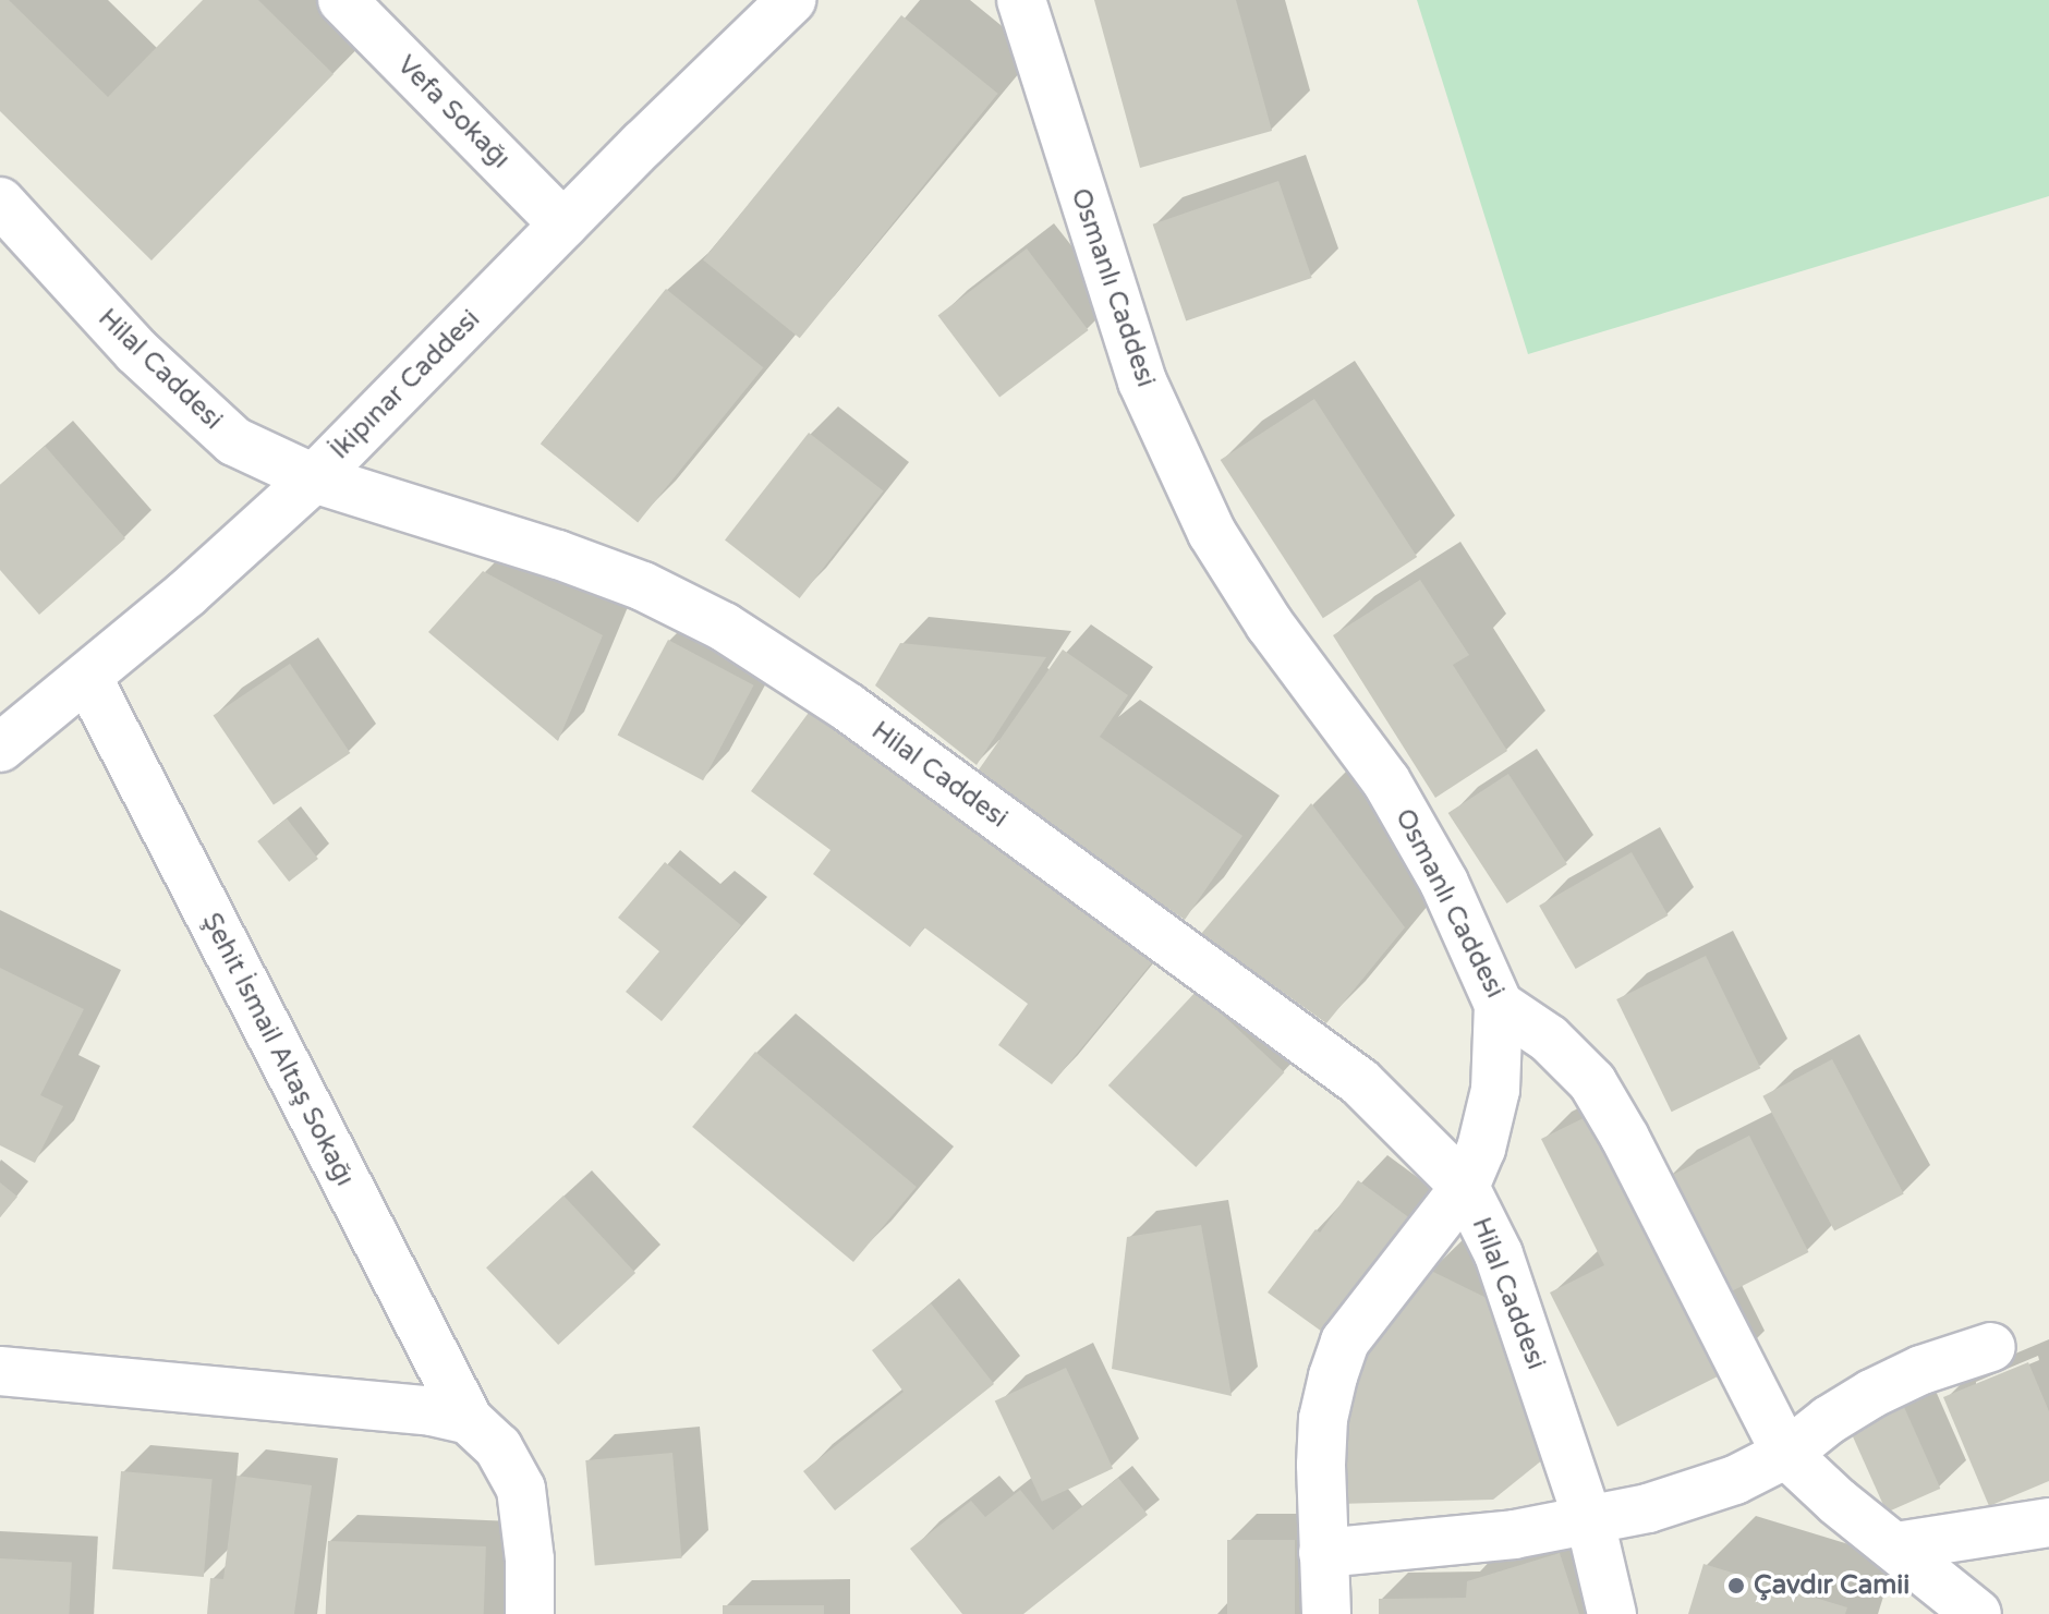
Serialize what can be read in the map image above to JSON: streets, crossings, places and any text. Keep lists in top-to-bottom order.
{
  "streets": {
    "street": [
      "Vefa Sokağı",
      "Osmanlı Caddesi",
      "Hilal Caddesi",
      "İkipınar Caddesi",
      "Şehit İsmail Altaş Sokağı"
    ]
  },
  "crossings": [
    ["Vefa Sokağı", "İkipınar Caddesi"],
    ["Hilal Caddesi", "İkipınar Caddesi"],
    ["İkipınar Caddesi", "Şehit İsmail Altaş Sokağı"]
  ],
  "places": ["Çavdır Camii"]
}
